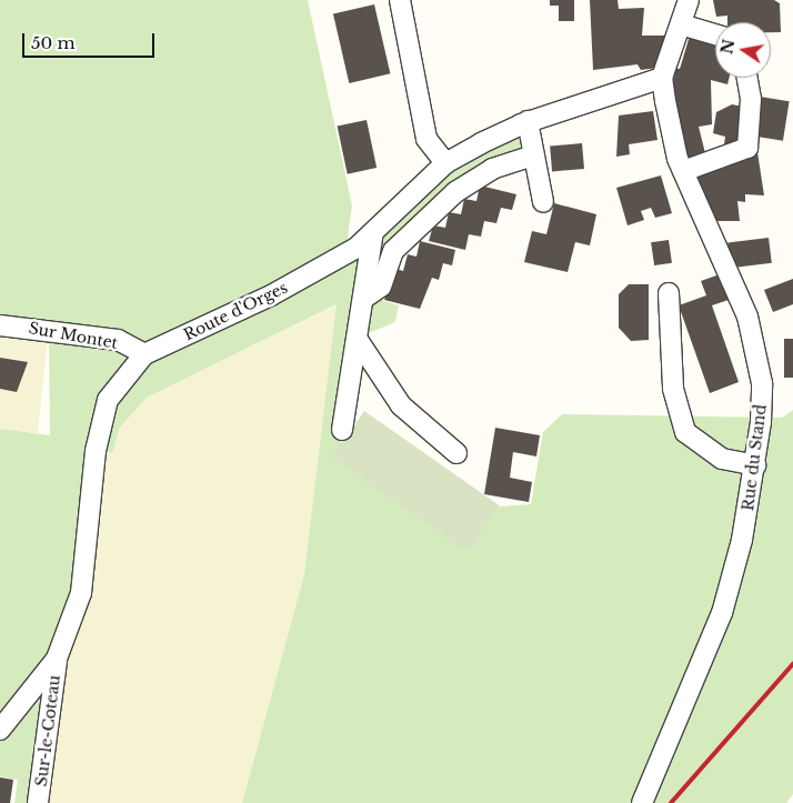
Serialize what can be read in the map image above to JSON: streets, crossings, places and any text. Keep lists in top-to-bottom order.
{
  "streets": {
    "street": [
      "Route d'Orges",
      "Sur Montet",
      "Rue du Stand",
      "Sur-le-Coteau"
    ]
  },
  "crossings": [
    ["Route d'Orges", "Sur Montet"],
    ["Route d'Orges", "Rue du Stand"],
    ["Route d'Orges", "Sur-le-Coteau"]
  ],
  "scale_bar": "50 m",
  "north": "left"
}
